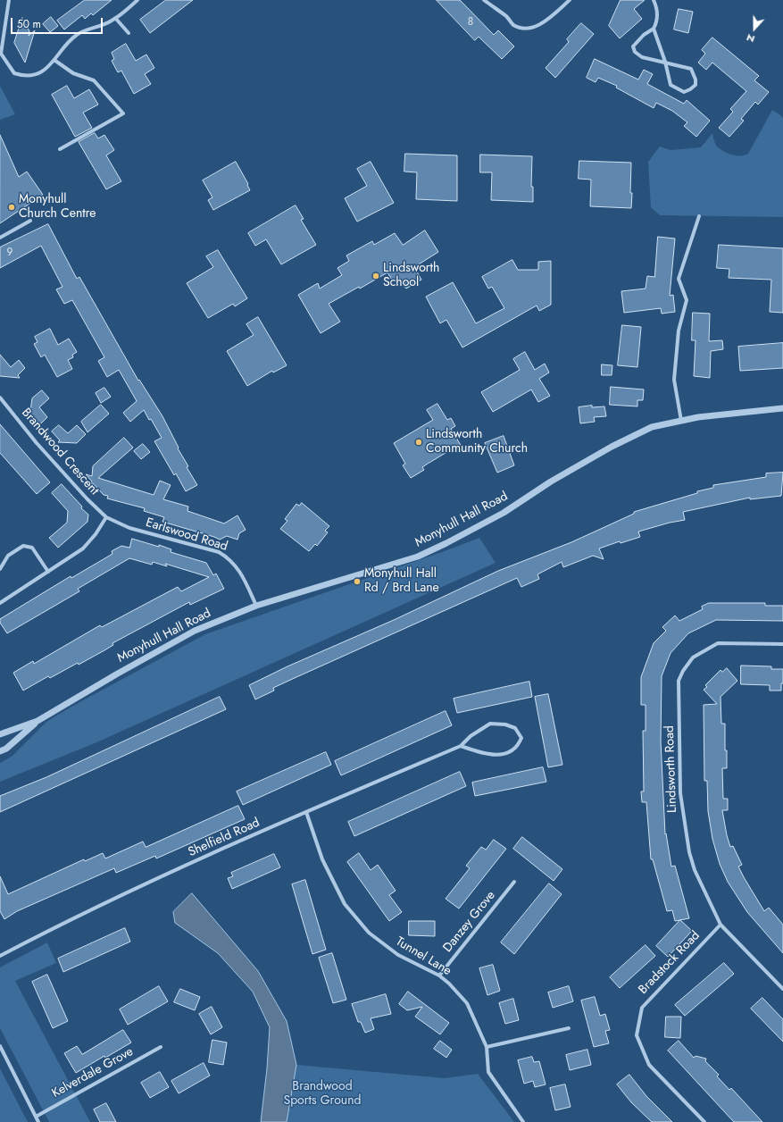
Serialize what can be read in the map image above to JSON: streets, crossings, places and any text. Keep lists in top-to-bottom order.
{
  "streets": {
    "street": [
      "Brandwood Crescent",
      "Monyhull Hall Road",
      "Earlswood Road",
      "Lindsworth Road",
      "Shelfield Road",
      "Danzey Grove",
      "Tunnel Lane",
      "Bradstock Road",
      "Kelverdale Grove"
    ]
  },
  "crossings": [
    ["Brandwood Crescent", "Earlswood Road"],
    ["Monyhull Hall Road", "Earlswood Road"],
    ["Lindsworth Road", "Bradstock Road"],
    ["Shelfield Road", "Tunnel Lane"],
    ["Danzey Grove", "Tunnel Lane"]
  ],
  "parks": ["Brandwood Sports Ground"],
  "places": [
    "Monyhull Church Centre",
    "Lindsworth School",
    "Lindsworth Community Church",
    "Monyhull Hall Rd / Brd Lane"
  ],
  "house_numbers": ["8", "9"],
  "scale_bar": "50 m",
  "north": "bottom"
}
